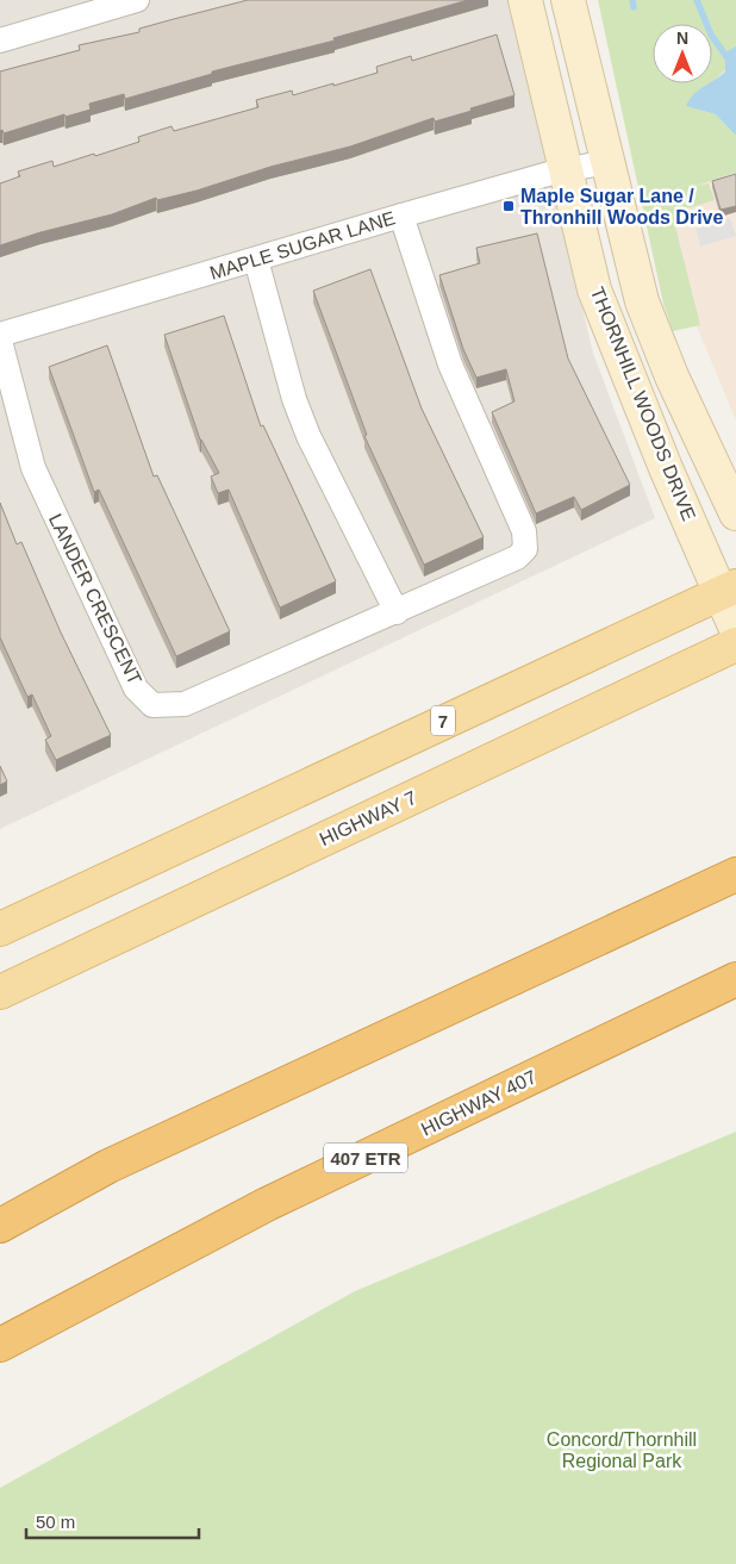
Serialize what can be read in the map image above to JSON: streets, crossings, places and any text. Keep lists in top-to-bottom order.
{
  "streets": {
    "highway": ["HIGHWAY 407", "407 ETR"],
    "main road": ["7", "HIGHWAY 7"],
    "street": ["MAPLE SUGAR LANE", "THORNHILL WOODS DRIVE", "LANDER CRESCENT"]
  },
  "crossings": [
    ["MAPLE SUGAR LANE", "THORNHILL WOODS DRIVE"],
    ["MAPLE SUGAR LANE", "LANDER CRESCENT"],
    ["THORNHILL WOODS DRIVE", "7"]
  ],
  "parks": ["Concord/Thornhill Regional Park"],
  "places": {
    "transit": ["Maple Sugar Lane / Thronhill Woods Drive"]
  },
  "scale_bar": "50 m",
  "north": "top"
}
